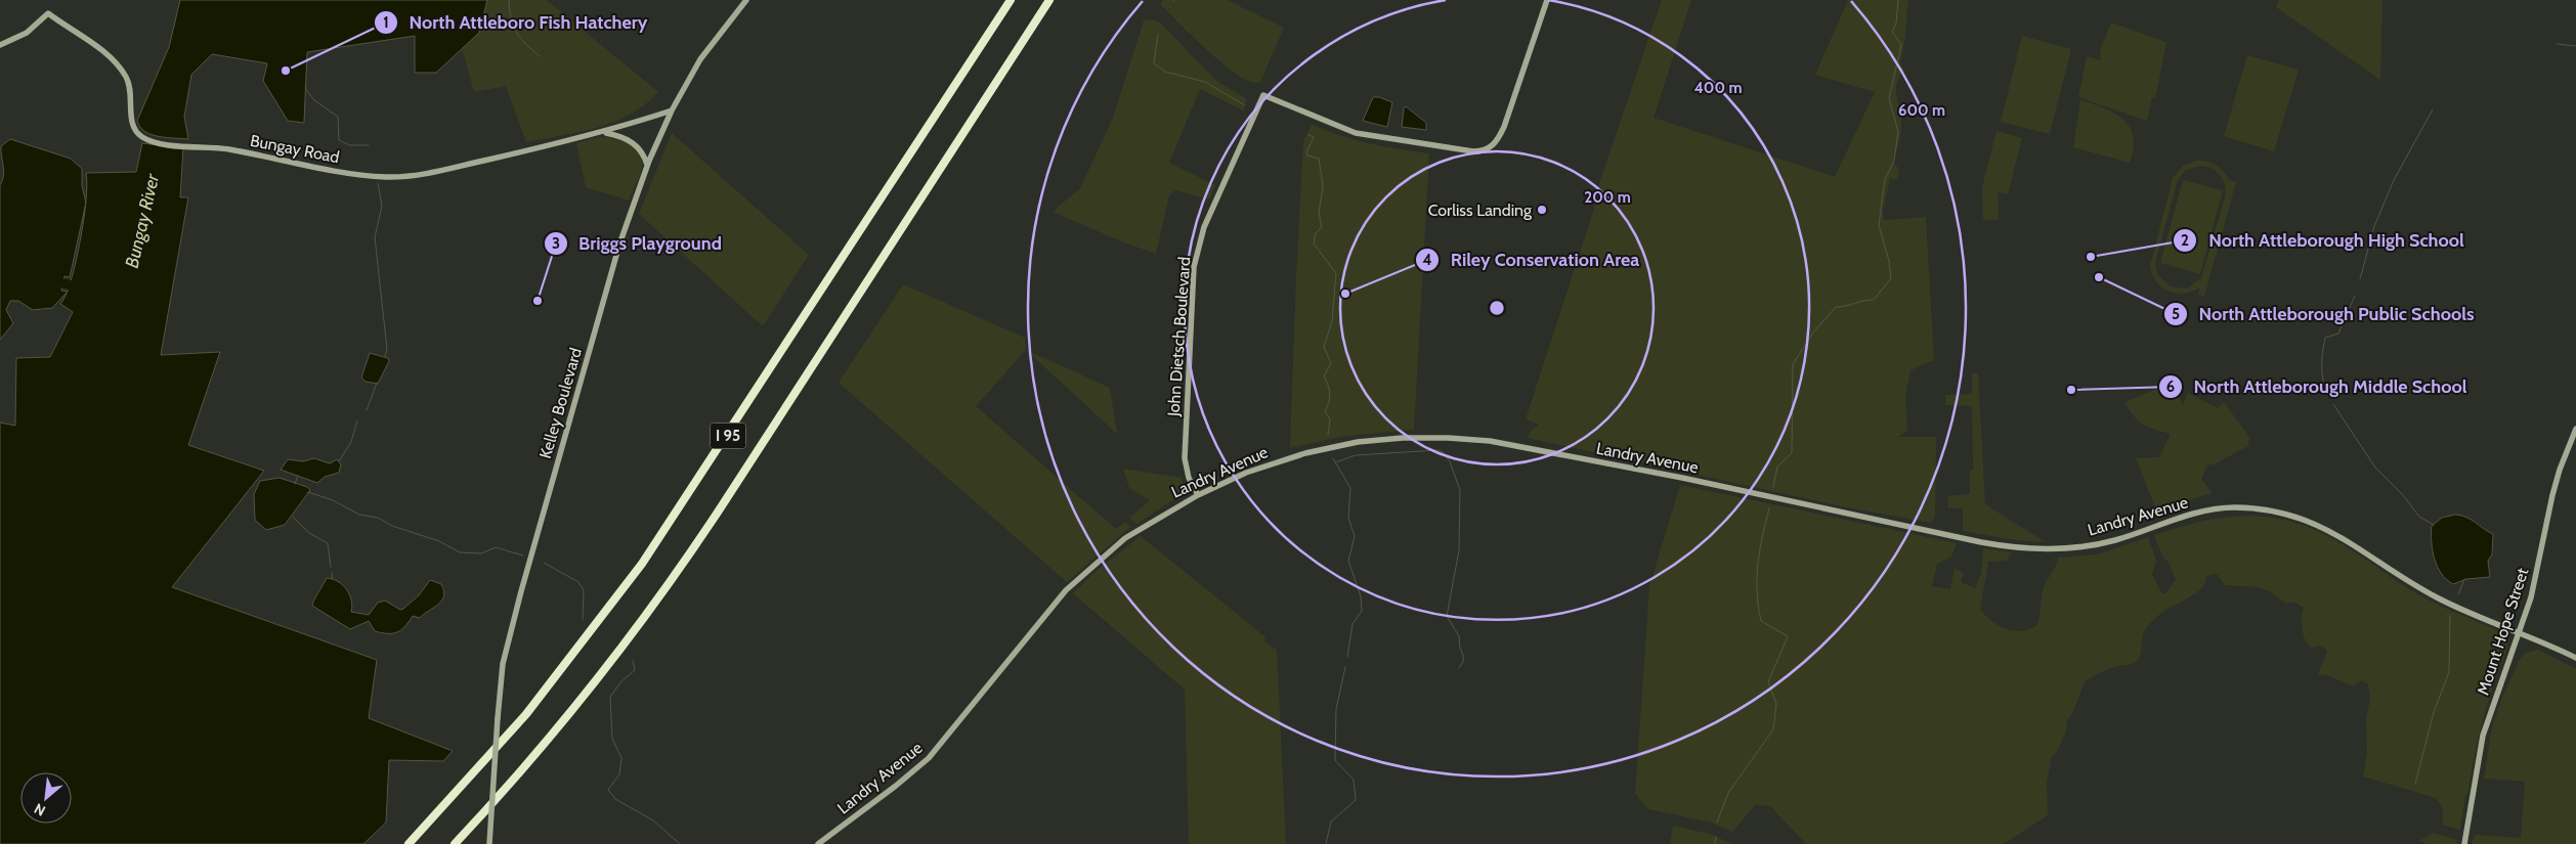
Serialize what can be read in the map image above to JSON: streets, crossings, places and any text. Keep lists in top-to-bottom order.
{
  "streets": {
    "highway": ["I 95"],
    "street": [
      "Bungay Road",
      "John Dietsch Boulevard",
      "Kelley Boulevard",
      "Landry Avenue",
      "Mount Hope Street"
    ]
  },
  "crossings": [
    ["Bungay Road", "Kelley Boulevard"],
    ["John Dietsch Boulevard", "Landry Avenue"],
    ["Landry Avenue", "Mount Hope Street"]
  ],
  "water": ["Bungay River"],
  "places": [
    "North Attleboro Fish Hatchery",
    "Corliss Landing",
    "North Attleborough High School",
    "North Attleborough Public Schools",
    "Riley Conservation Area",
    "Briggs Playground",
    "North Attleborough Middle School"
  ],
  "north": "bottom left",
  "rings": ["400 m", "600 m", "200 m"]
}
